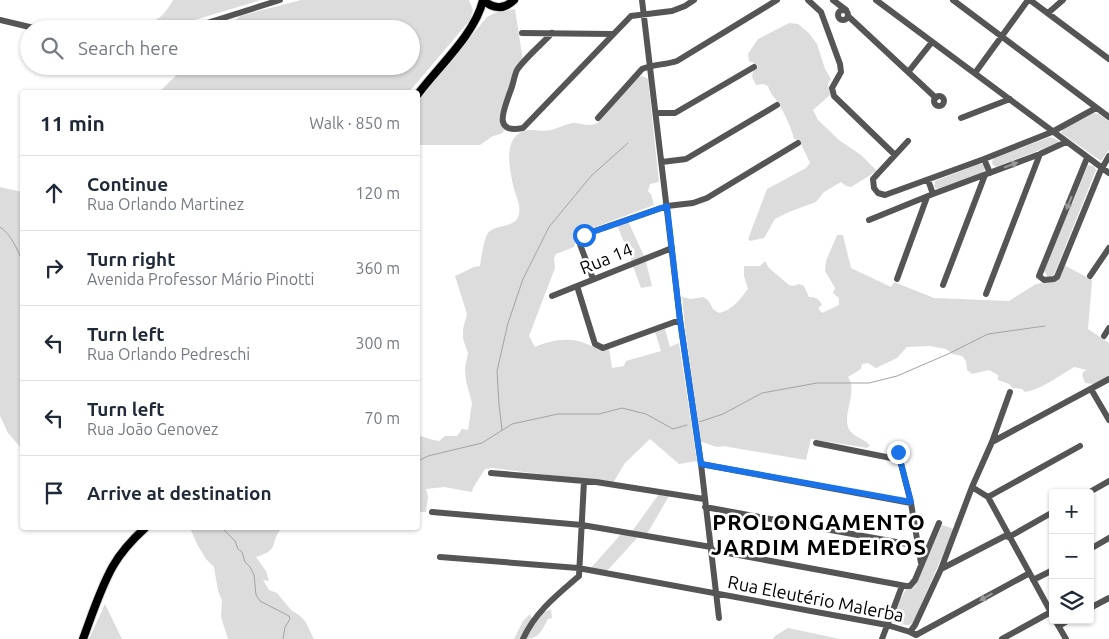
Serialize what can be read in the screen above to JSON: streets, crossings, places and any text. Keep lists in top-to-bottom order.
{
  "streets": {
    "street": ["Rua 14", "Rua Eleutério Malerba"]
  },
  "districts": ["PROLONGAMENTO JARDIM MEDEIROS"],
  "page": {
    "search": "Search here",
    "heading": ["11 min", "Walk · 850 m"],
    "list": [
      ["Continue", "Rua Orlando Martinez", "120 m"],
      ["Turn right", "Avenida Professor Mário Pinotti", "360 m"],
      ["Turn left", "Rua Orlando Pedreschi", "300 m"],
      ["Turn left", "Rua João Genovez", "70 m"],
      "Arrive at destination"
    ],
    "map_buttons": ["+", "−"]
  }
}
